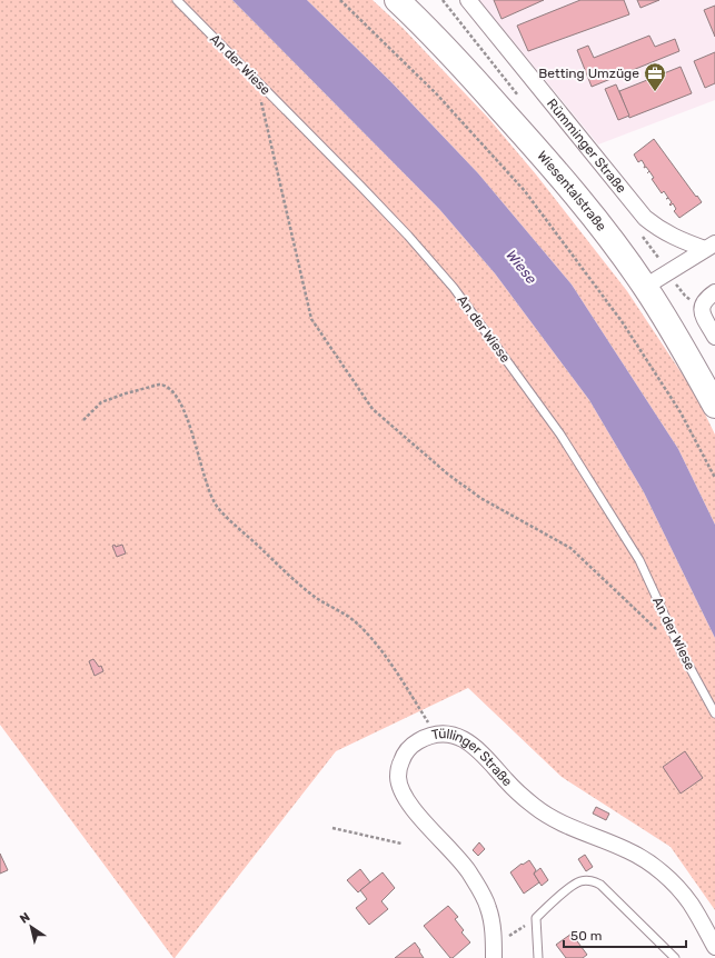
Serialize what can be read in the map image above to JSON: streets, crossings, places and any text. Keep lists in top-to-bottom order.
{
  "streets": {
    "main road": ["Wiesentalstraße"],
    "street": ["Rümminger Straße", "Tüllinger Straße"],
    "lane": ["An der Wiese"]
  },
  "water": ["Wiese"],
  "places": {
    "office": ["Betting Umzüge"]
  },
  "scale_bar": "50 m",
  "north": "top left"
}
